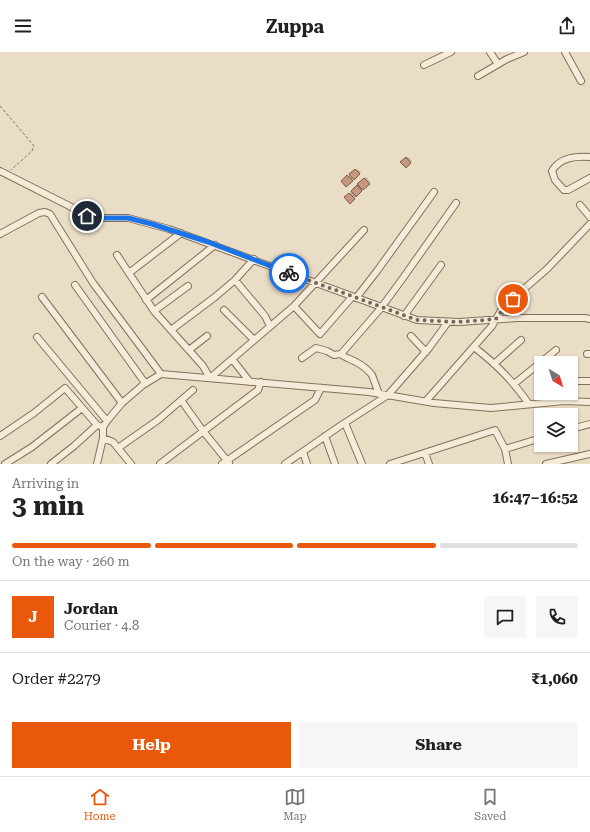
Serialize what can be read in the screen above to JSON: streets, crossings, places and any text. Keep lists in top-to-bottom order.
{
  "north": "bottom right",
  "page": {
    "header": "Zuppa",
    "heading": ["3 min", "Arriving in", "16:47–16:52"],
    "panel": [
      "Jordan",
      "Courier · 4.8",
      "Order #2279",
      "₹1,060"
    ],
    "bar": "On the way · 260 m",
    "round": "J",
    "buttons": ["Help", "Share"],
    "tabs": ["Home", "Map", "Saved"]
  }
}
